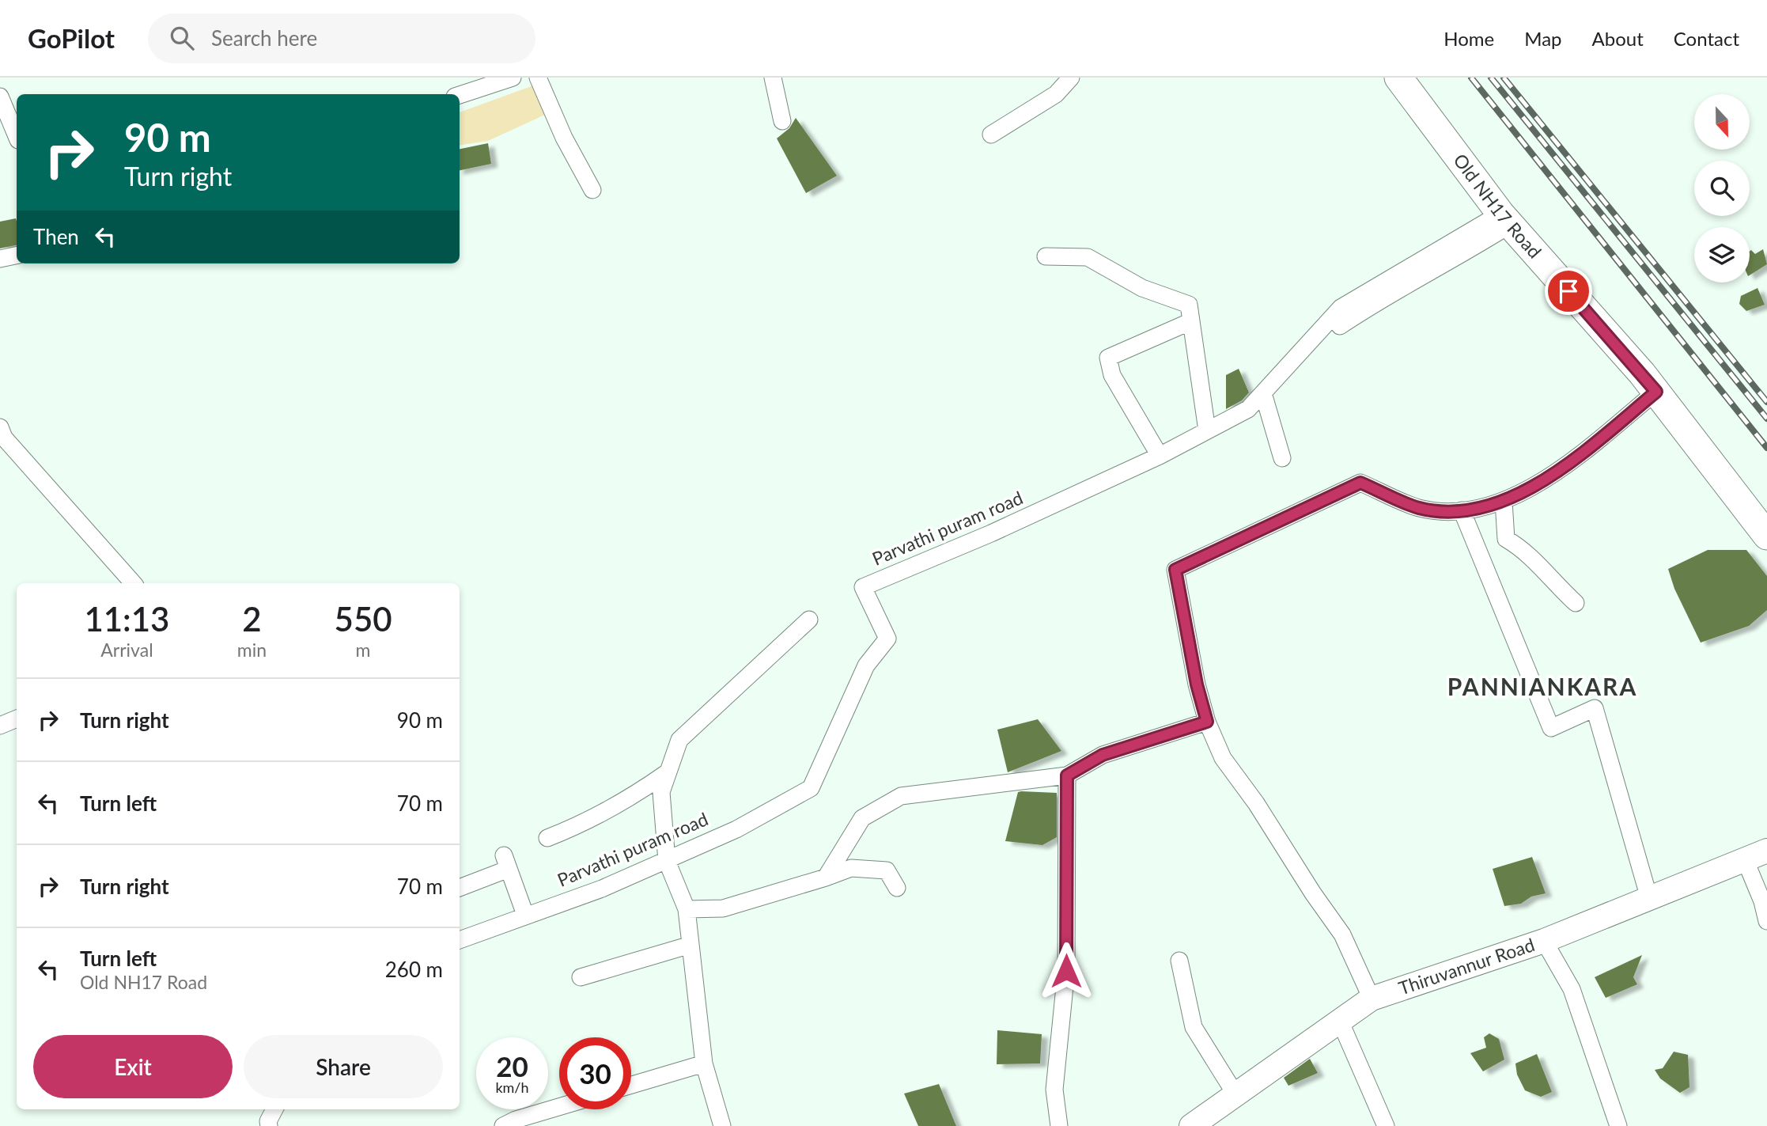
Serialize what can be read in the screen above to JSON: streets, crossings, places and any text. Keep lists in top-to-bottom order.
{
  "streets": {
    "main road": ["Old NH17 Road"],
    "street": ["Parvathi puram road", "Thiruvannur Road"]
  },
  "crossings": [
    ["Old NH17 Road", "Parvathi puram road"]
  ],
  "districts": ["PANNIANKARA"],
  "north": "bottom",
  "page": {
    "header": "GoPilot",
    "search": "Search here",
    "nav": [
      "Home",
      "Map",
      "About",
      "Contact"
    ],
    "turn": ["90 m", "Turn right"],
    "then": "Then",
    "eta": [
      "11:13",
      "Arrival",
      "2",
      "min",
      "550",
      "m"
    ],
    "list": [
      {
        "name": "Turn right",
        "value": "90 m"
      },
      {
        "name": "Turn left",
        "value": "70 m"
      },
      {
        "name": "Turn right",
        "value": "70 m"
      },
      {
        "name": "Turn left",
        "note": "Old NH17 Road",
        "value": "260 m"
      }
    ],
    "buttons": ["Exit", "Share"],
    "speed": "20 km/h",
    "limit": "30"
  }
}
